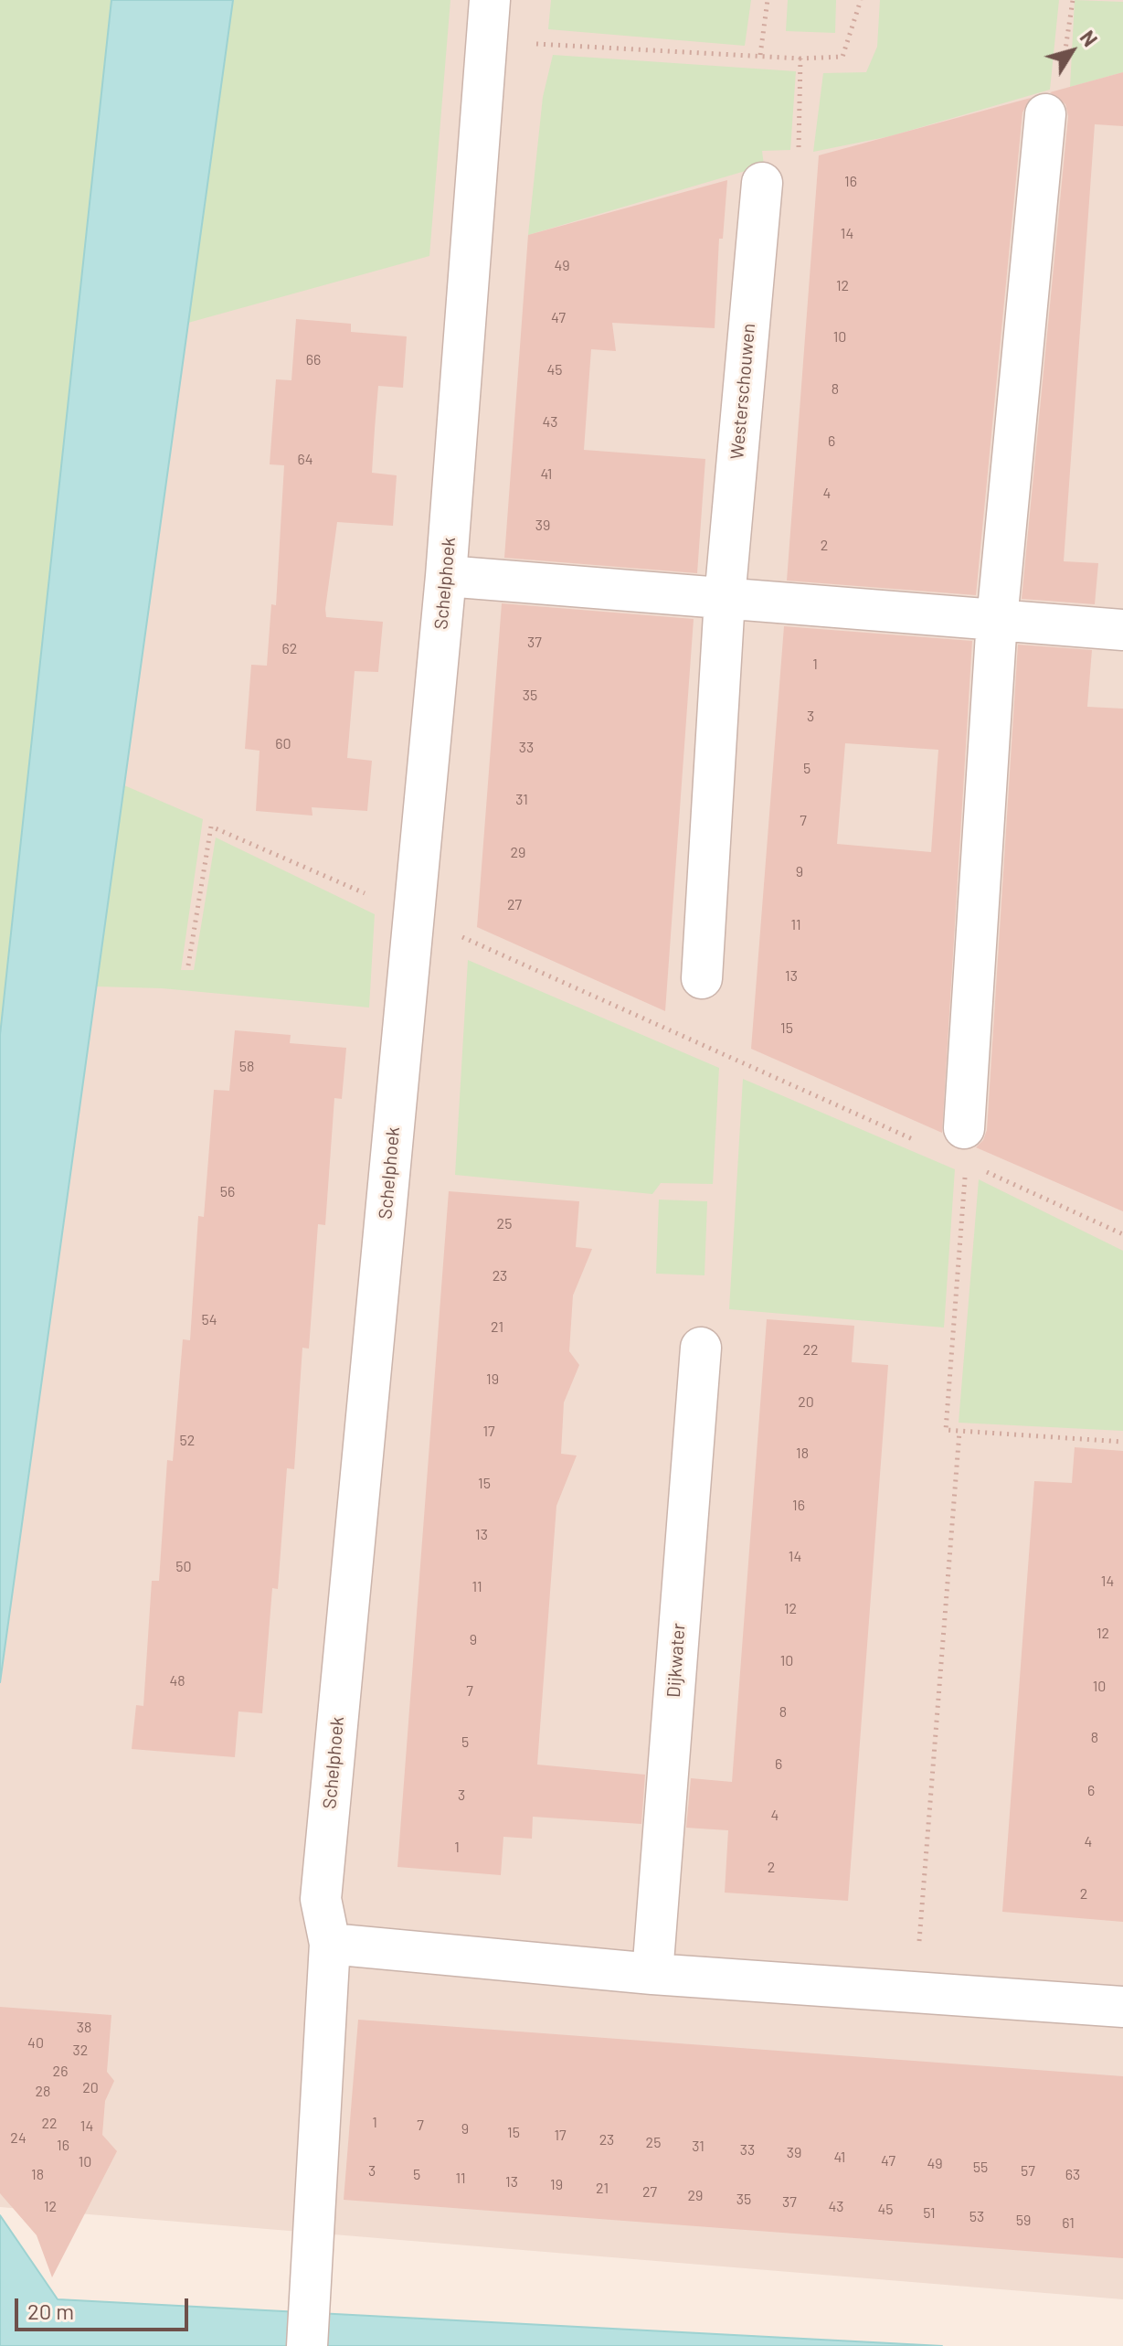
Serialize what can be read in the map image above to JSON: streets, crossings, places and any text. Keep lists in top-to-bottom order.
{
  "streets": {
    "street": ["Westerschouwen", "Schelphoek", "Dijkwater"]
  },
  "house_numbers": [
    "16",
    "14",
    "49",
    "12",
    "47",
    "10",
    "66",
    "45",
    "8",
    "43",
    "6",
    "64",
    "41",
    "4",
    "39",
    "2",
    "37",
    "62",
    "1",
    "35",
    "3",
    "60",
    "33",
    "5",
    "31",
    "7",
    "29",
    "9",
    "27",
    "11",
    "13",
    "15",
    "58",
    "56",
    "25",
    "23",
    "54",
    "21",
    "22",
    "19",
    "20",
    "17",
    "52",
    "18",
    "15",
    "16",
    "13",
    "14",
    "50",
    "14",
    "11",
    "12",
    "12",
    "9",
    "10",
    "48",
    "10",
    "7",
    "8",
    "8",
    "5",
    "6",
    "6",
    "3",
    "4",
    "4",
    "1",
    "2",
    "2",
    "38",
    "40",
    "32",
    "26",
    "20",
    "28",
    "1",
    "22",
    "7",
    "14",
    "9",
    "15",
    "17",
    "24",
    "23",
    "25",
    "16",
    "31",
    "33",
    "39",
    "41",
    "47",
    "10",
    "49",
    "55",
    "3",
    "57",
    "18",
    "5",
    "63",
    "11",
    "13",
    "19",
    "21",
    "27",
    "29",
    "35",
    "37",
    "12",
    "43",
    "45",
    "51",
    "53",
    "59",
    "61"
  ],
  "scale_bar": "20 m",
  "north": "top right"
}
